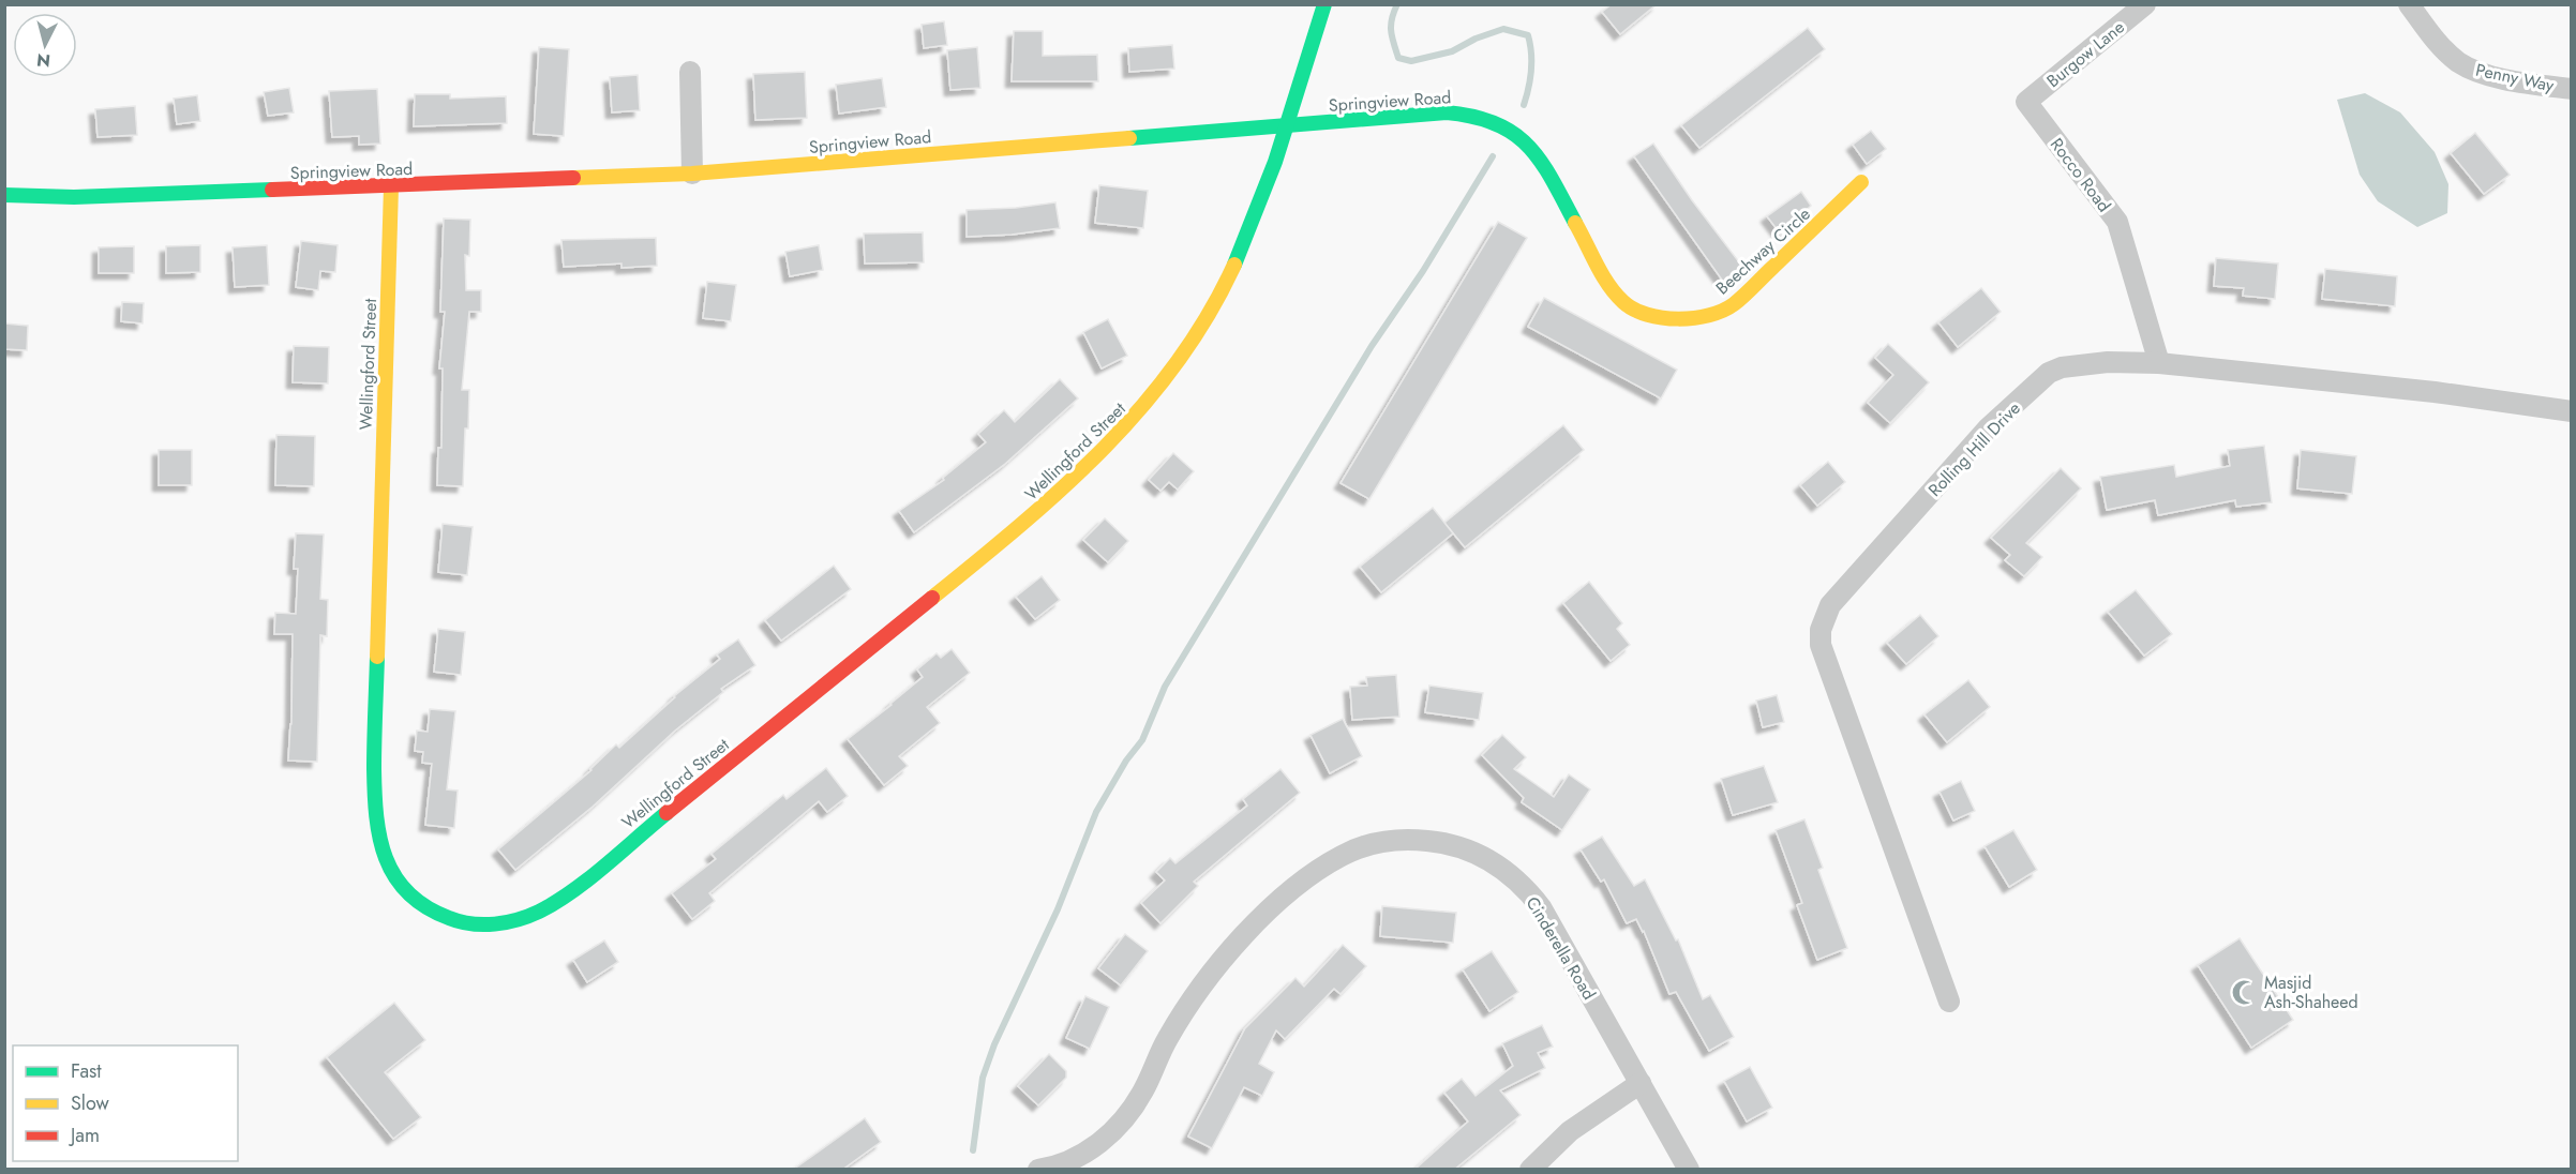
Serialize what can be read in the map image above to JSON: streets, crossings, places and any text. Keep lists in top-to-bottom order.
{
  "streets": {
    "street": [
      "Burgow Lane",
      "Penny Way",
      "Springview Road",
      "Rocco Road",
      "Beechway Circle",
      "Wellingford Street",
      "Rolling Hill Drive",
      "Cinderella Road"
    ]
  },
  "crossings": [
    ["Burgow Lane", "Rocco Road"],
    ["Springview Road", "Beechway Circle"],
    ["Springview Road", "Wellingford Street"],
    ["Rocco Road", "Rolling Hill Drive"]
  ],
  "places": {
    "mosque": ["Masjid Ash-Shaheed"]
  },
  "legend": ["Fast", "Slow", "Jam"],
  "north": "bottom"
}
